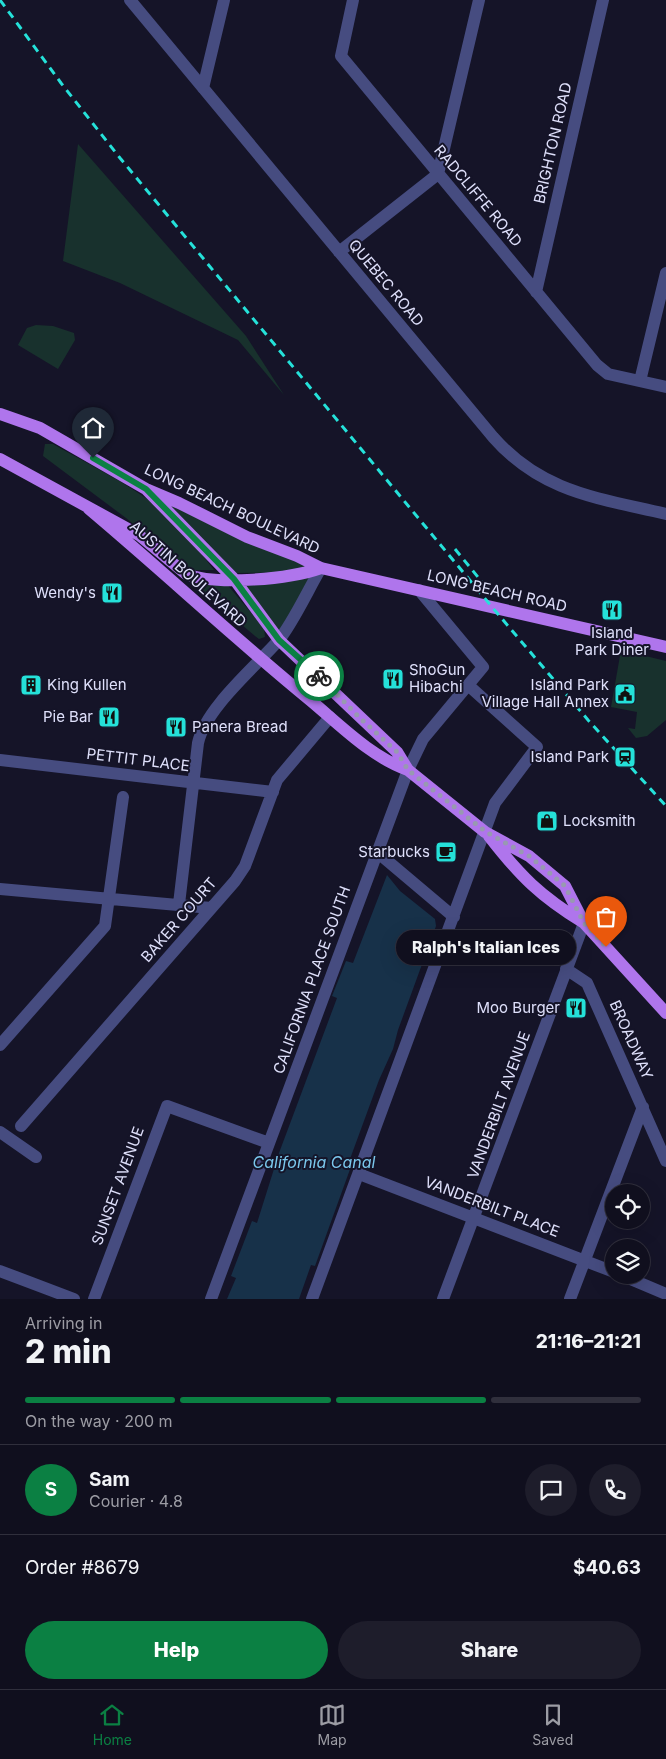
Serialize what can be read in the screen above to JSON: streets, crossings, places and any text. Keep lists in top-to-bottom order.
{
  "streets": {
    "main road": ["LONG BEACH BOULEVARD", "AUSTIN BOULEVARD", "LONG BEACH ROAD"],
    "street": [
      "BRIGHTON ROAD",
      "RADCLIFFE ROAD",
      "QUEBEC ROAD",
      "PETTIT PLACE",
      "BAKER COURT",
      "CALIFORNIA PLACE SOUTH",
      "BROADWAY",
      "VANDERBILT AVENUE",
      "SUNSET AVENUE",
      "VANDERBILT PLACE"
    ]
  },
  "crossings": [
    ["BRIGHTON ROAD", "RADCLIFFE ROAD"],
    ["LONG BEACH BOULEVARD", "AUSTIN BOULEVARD"],
    ["LONG BEACH BOULEVARD", "LONG BEACH ROAD"],
    ["AUSTIN BOULEVARD", "BAKER COURT"],
    ["AUSTIN BOULEVARD", "CALIFORNIA PLACE SOUTH"],
    ["AUSTIN BOULEVARD", "VANDERBILT AVENUE"],
    ["LONG BEACH ROAD", "CALIFORNIA PLACE SOUTH"],
    ["PETTIT PLACE", "BAKER COURT"],
    ["CALIFORNIA PLACE SOUTH", "SUNSET AVENUE"],
    ["BROADWAY", "VANDERBILT AVENUE"],
    ["VANDERBILT AVENUE", "VANDERBILT PLACE"]
  ],
  "water": ["California Canal"],
  "places": {
    "restaurant": [
      "Wendy's",
      "Island Park Diner",
      "ShoGun Hibachi",
      "Pie Bar",
      "Panera Bread",
      "Moo Burger"
    ],
    "building": ["King Kullen"],
    "public building": ["Island Park Village Hall Annex"],
    "station": ["Island Park"],
    "shop": ["Locksmith"],
    "cafe": ["Starbucks"],
    "other": ["Ralph's Italian Ices"]
  },
  "page": {
    "bubble": "Ralph's Italian Ices",
    "heading": ["2 min", "Arriving in", "21:16–21:21"],
    "panel": [
      "Sam",
      "Courier · 4.8",
      "Order #8679",
      "$40.63"
    ],
    "bar": "On the way · 200 m",
    "round": "S",
    "buttons": ["Help", "Share"],
    "tabs": ["Home", "Map", "Saved"]
  }
}
